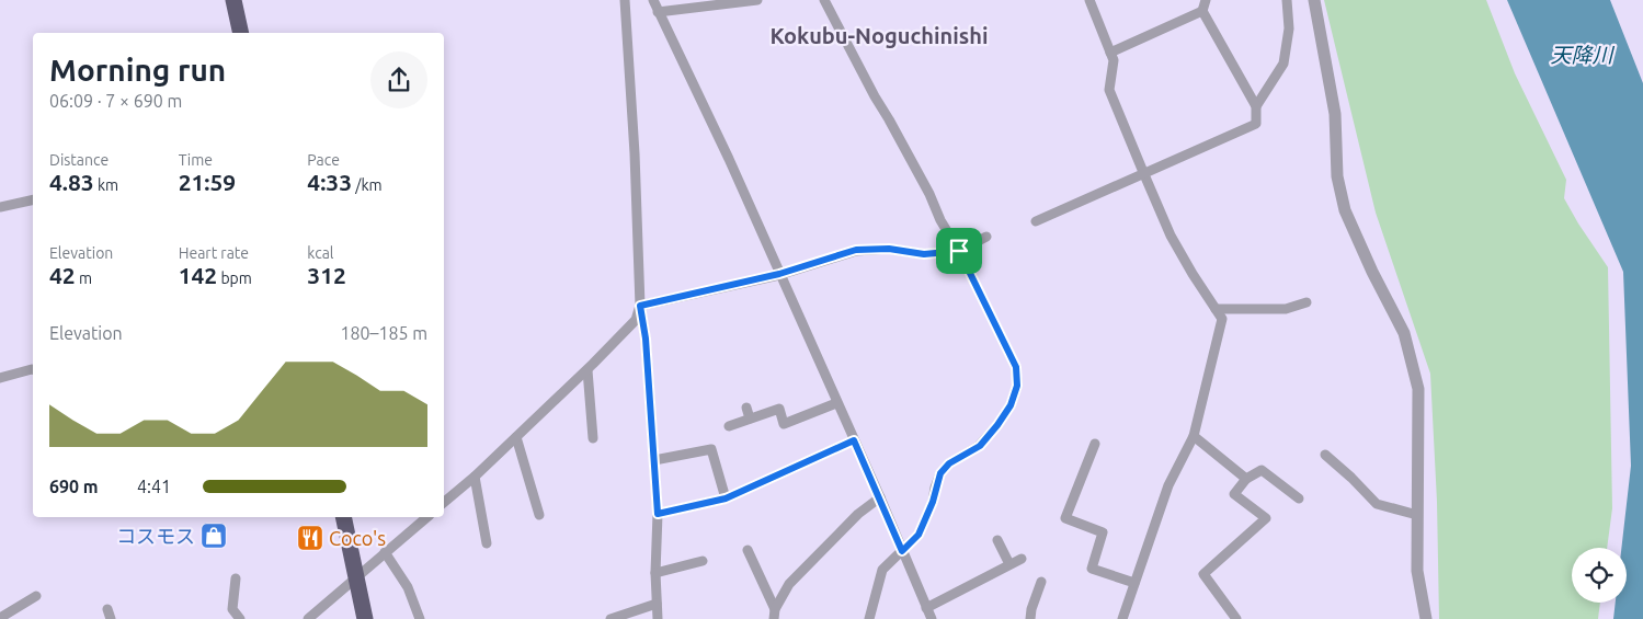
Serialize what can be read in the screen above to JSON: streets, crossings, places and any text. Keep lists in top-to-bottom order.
{
  "districts": ["Kokubu-Noguchinishi"],
  "water": ["天降川"],
  "places": {
    "shop": ["コスモス"],
    "restaurant": ["Coco's"]
  },
  "page": {
    "heading": ["Morning run", "06:09 · 7 × 690 m"],
    "stats": [
      ["Distance", "4.83 km"],
      ["Time", "21:59"],
      ["Pace", "4:33 /km"],
      ["Elevation", "42 m"],
      ["Heart rate", "142 bpm"],
      ["kcal", "312"]
    ],
    "chart": ["Elevation", "180–185 m"],
    "list": [
      {
        "name": "690 m",
        "note": "4:41"
      }
    ]
  }
}
